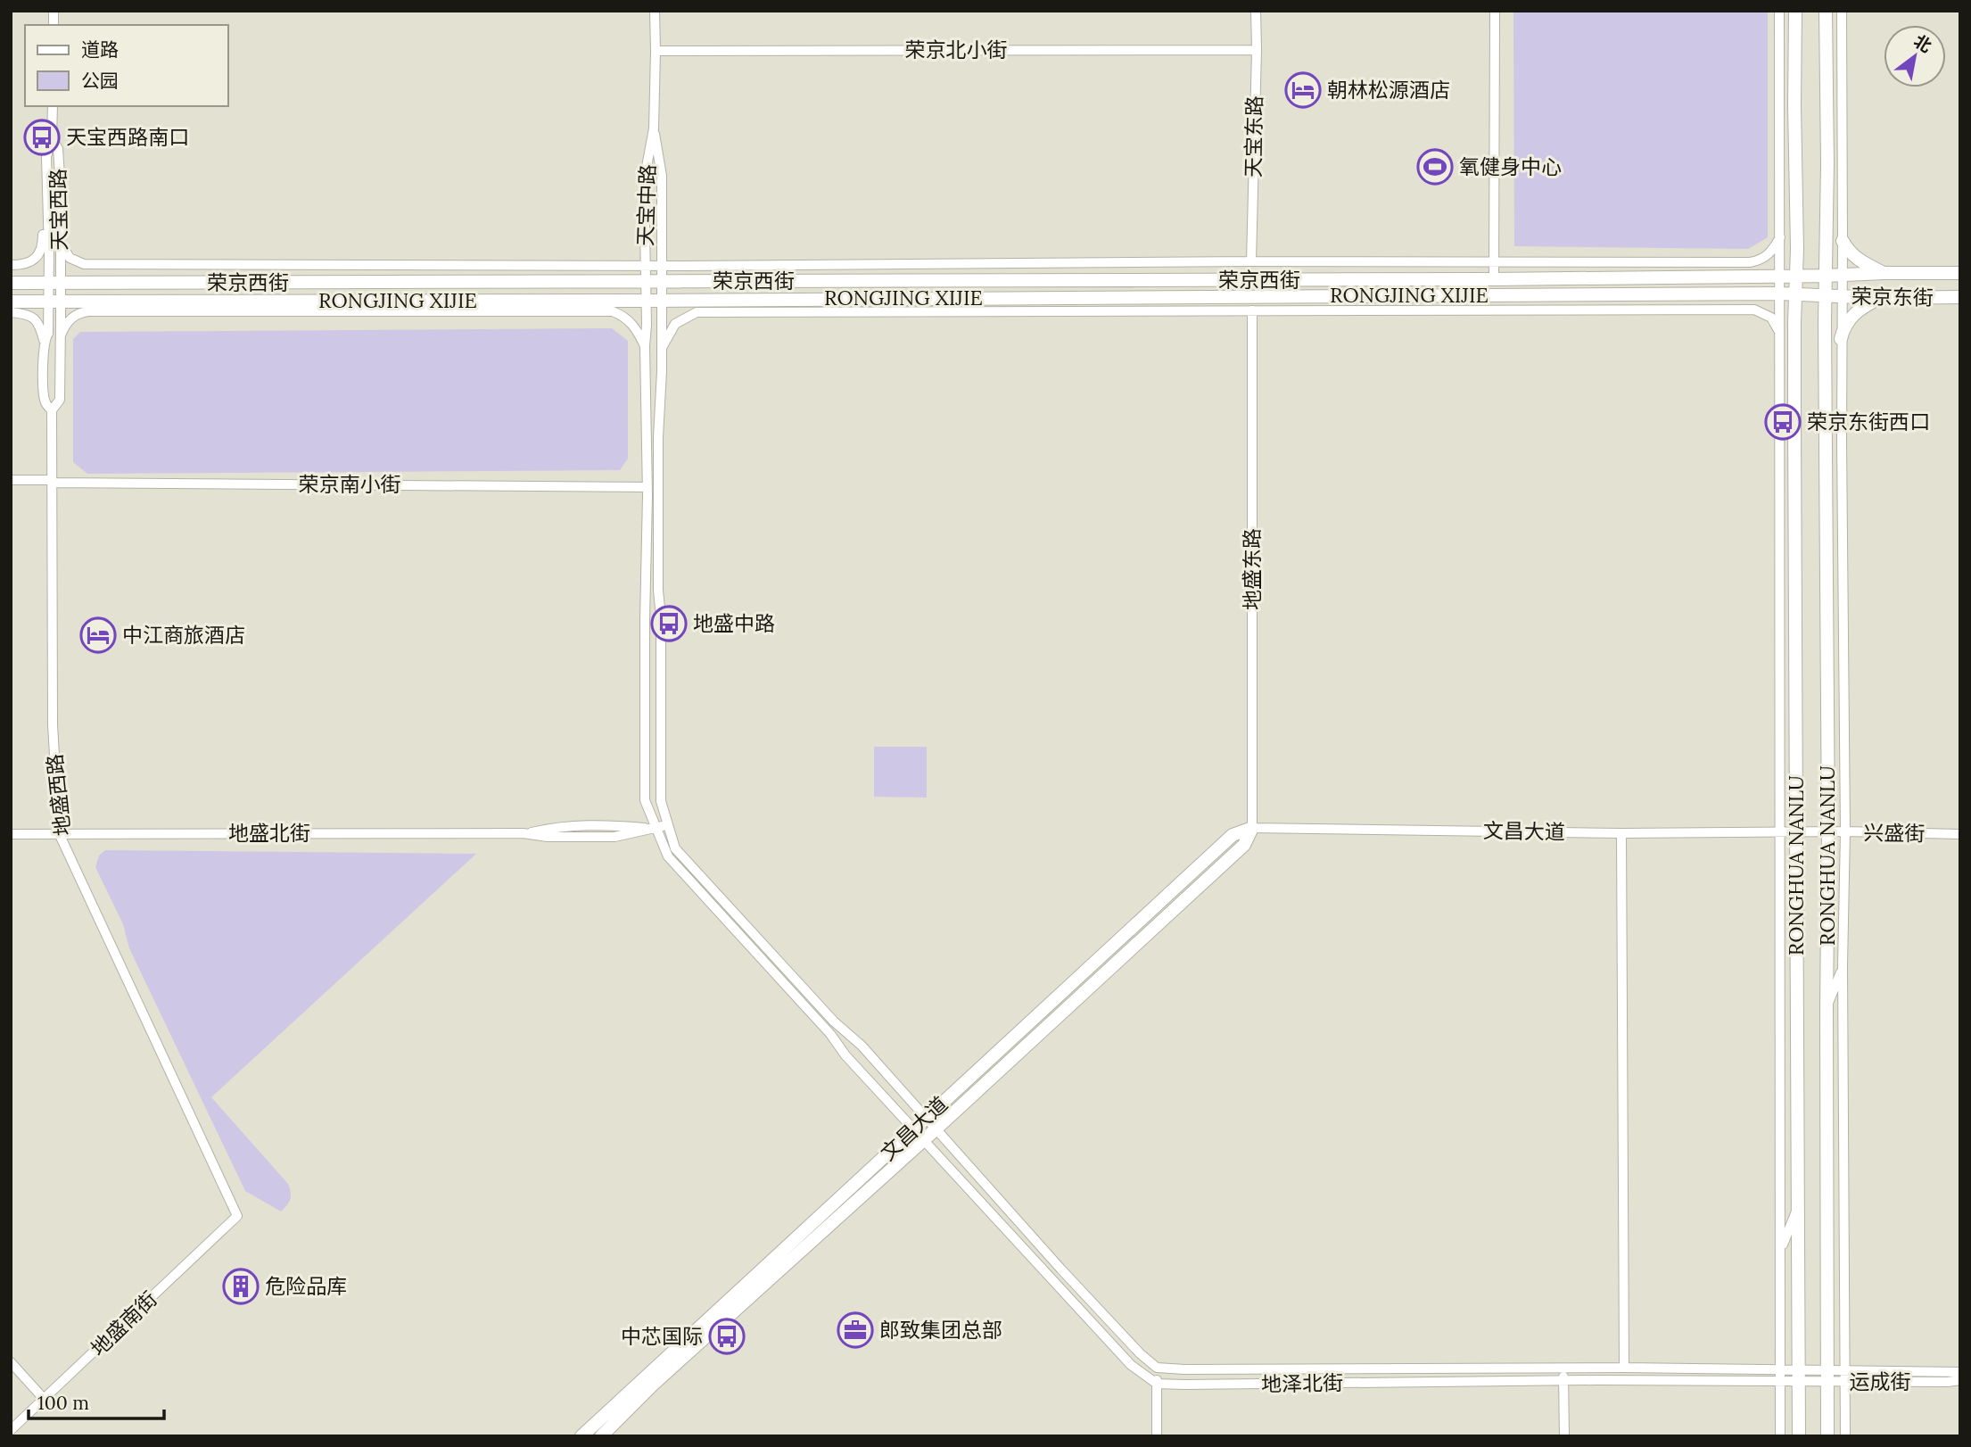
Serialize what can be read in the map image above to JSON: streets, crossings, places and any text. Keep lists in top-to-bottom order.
{
  "streets": {
    "main road": [
      "荣京西街",
      "RONGJING XIJIE",
      "荣京东街",
      "文昌大道",
      "RONGHUA NANLU"
    ],
    "street": [
      "荣京北小街",
      "天宝东路",
      "天宝中路",
      "天宝西路",
      "荣京南小街",
      "地盛东路",
      "地盛西路",
      "地盛北街",
      "兴盛街",
      "地盛南街",
      "运成街",
      "地泽北街"
    ]
  },
  "crossings": [
    ["荣京北小街", "天宝东路"],
    ["荣京北小街", "天宝中路"],
    ["天宝中路", "荣京西街"],
    ["天宝中路", "RONGJING XIJIE"],
    ["天宝西路", "荣京西街"],
    ["荣京西街", "荣京东街"],
    ["荣京西街", "RONGHUA NANLU"],
    ["RONGJING XIJIE", "荣京东街"],
    ["RONGJING XIJIE", "地盛西路"],
    ["RONGJING XIJIE", "RONGHUA NANLU"],
    ["荣京东街", "RONGHUA NANLU"],
    ["荣京南小街", "地盛西路"],
    ["地盛东路", "文昌大道"],
    ["地盛西路", "地盛北街"],
    ["地盛西路", "地盛南街"],
    ["文昌大道", "兴盛街"],
    ["文昌大道", "RONGHUA NANLU"],
    ["兴盛街", "RONGHUA NANLU"],
    ["RONGHUA NANLU", "运成街"],
    ["RONGHUA NANLU", "地泽北街"],
    ["运成街", "地泽北街"]
  ],
  "places": {
    "hotel": ["朝林松源酒店", "中江商旅酒店"],
    "bus stop": [
      "天宝西路南口",
      "荣京东街西口",
      "地盛中路",
      "中芯国际"
    ],
    "sports": ["氧健身中心"],
    "building": ["危险品库"],
    "office": ["郎致集团总部"]
  },
  "legend": ["道路", "公园"],
  "scale_bar": "100 m",
  "north": "top right"
}
